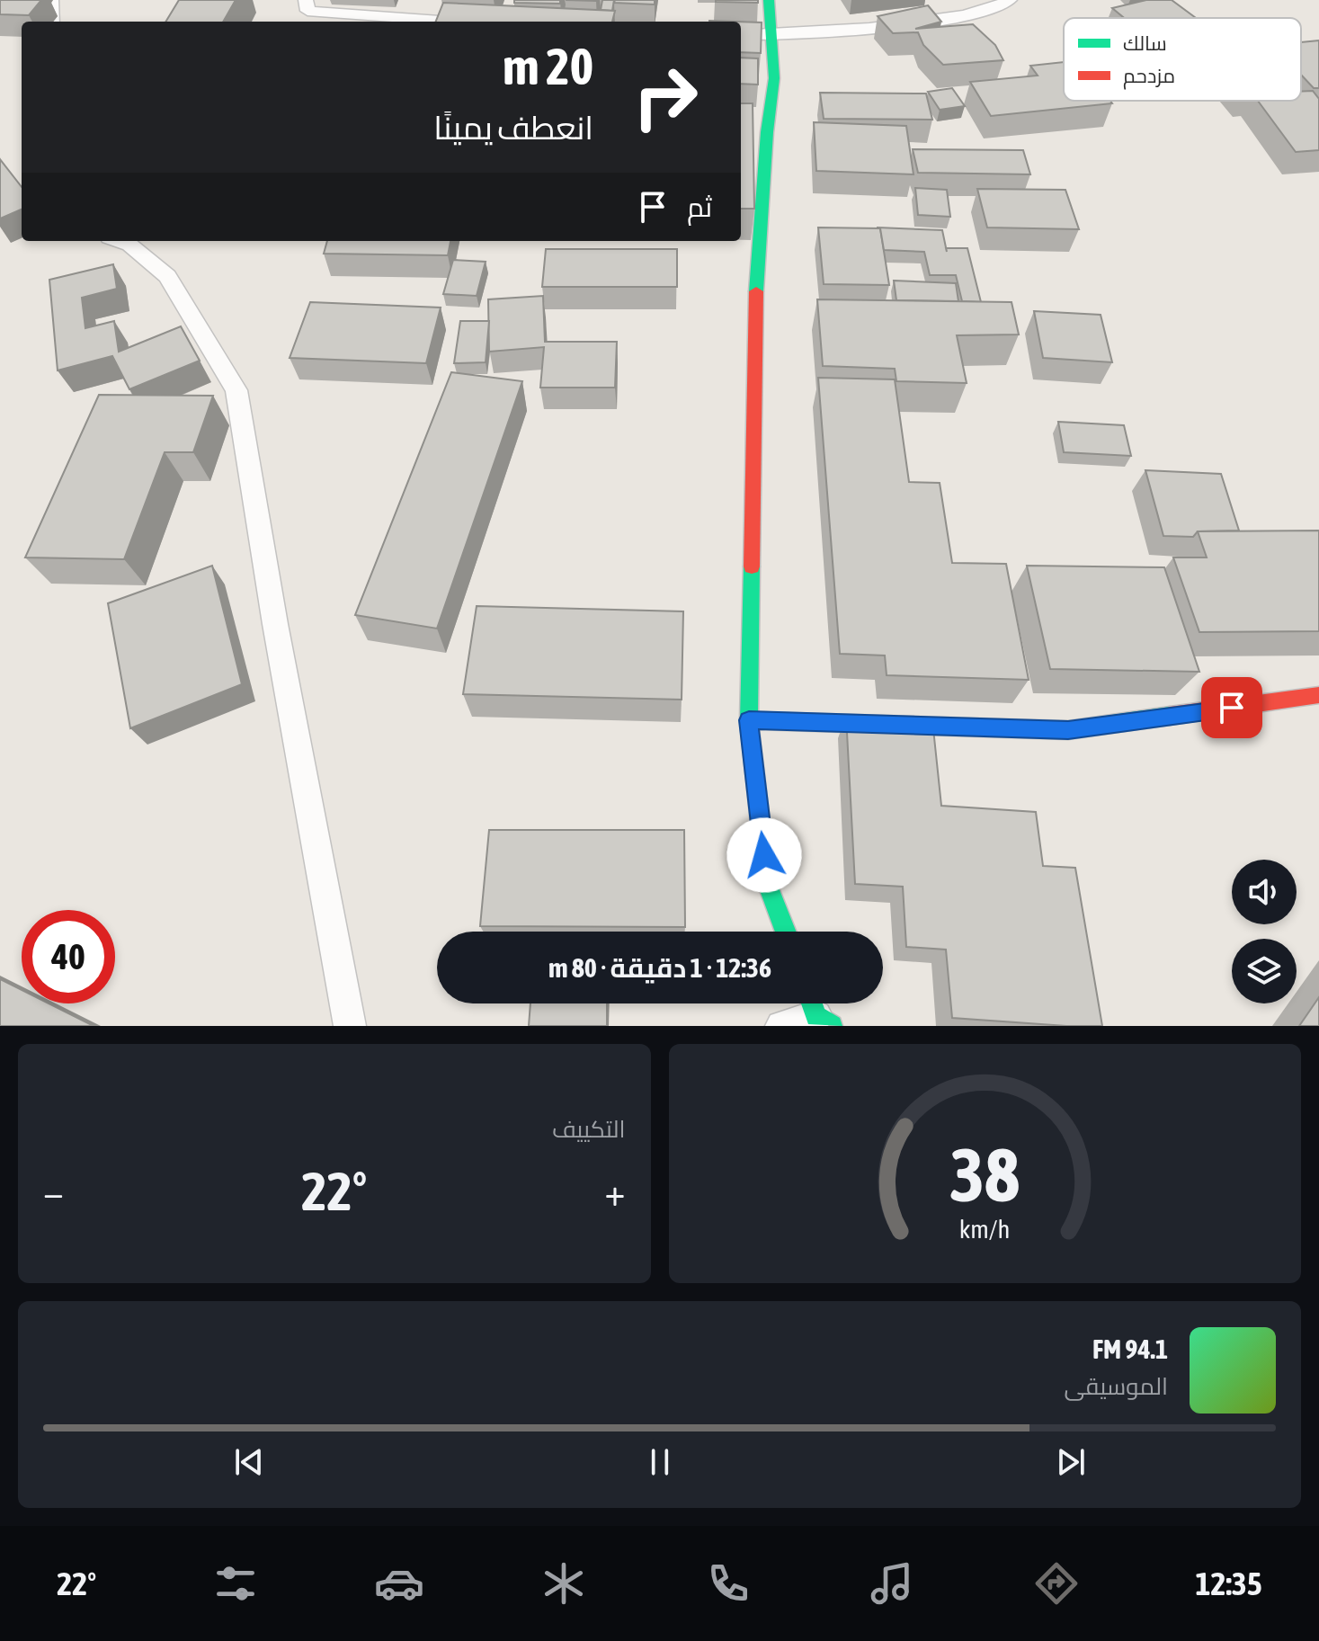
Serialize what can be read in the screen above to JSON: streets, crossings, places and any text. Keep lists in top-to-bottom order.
{
  "legend": ["سالك", "مزدحم"],
  "page": {
    "turn": ["20 m", "انعطف يمينًا"],
    "then": "ثم",
    "limit": "40",
    "trip": "12:36 · 1 دقيقة · 80 m",
    "tile": "التكييف",
    "heat": ["−", "22°", "+"],
    "song": ["94.1 FM", "الموسيقى"],
    "tabs": ["12:35", "22°"],
    "gauge": ["38", "km/h"]
  }
}
